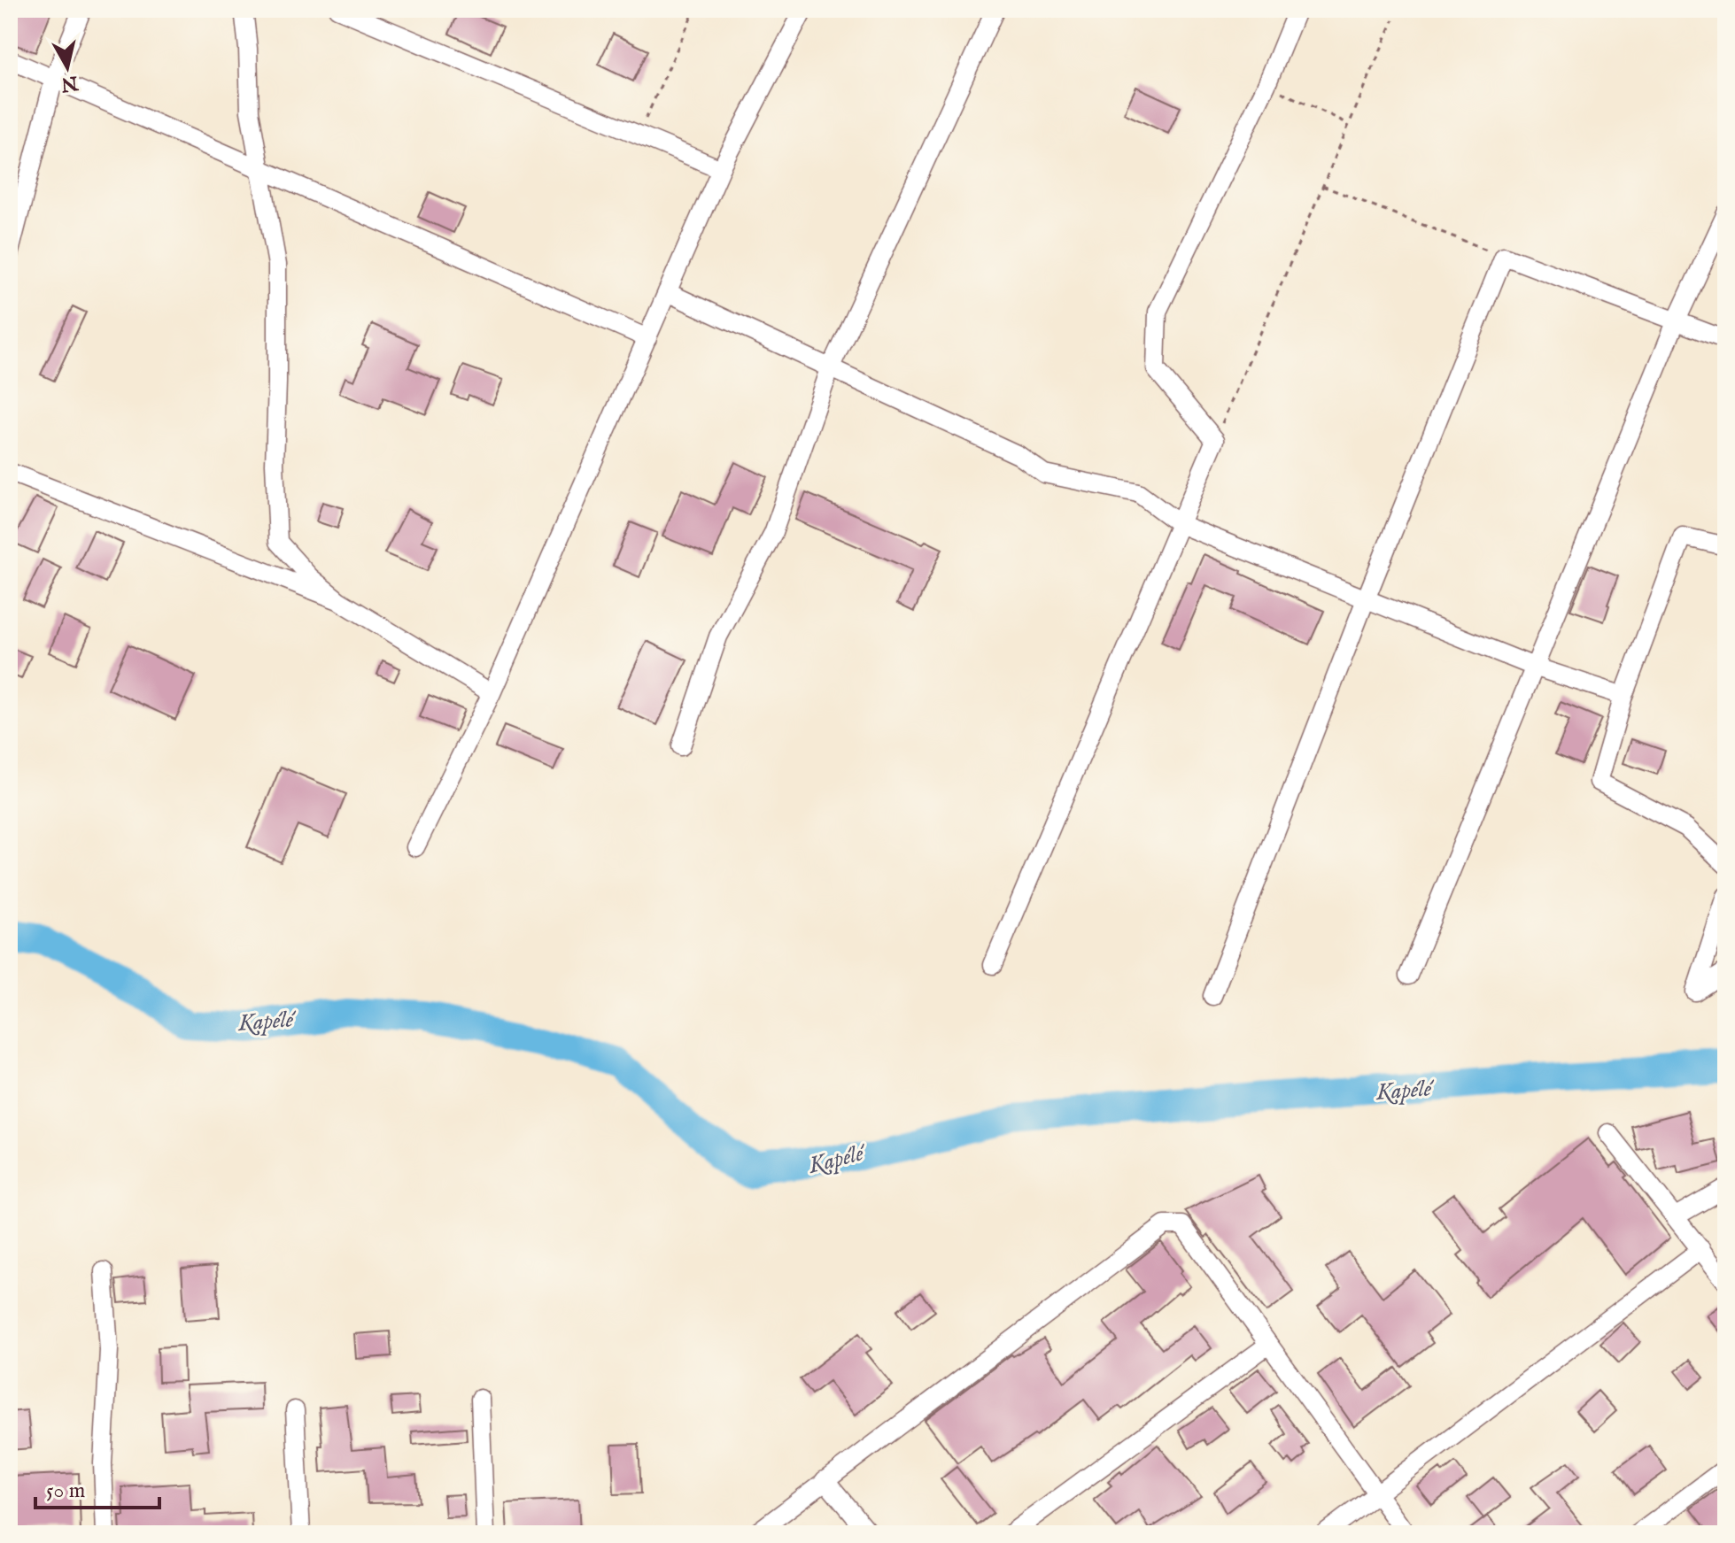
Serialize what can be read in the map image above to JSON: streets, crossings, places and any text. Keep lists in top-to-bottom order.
{
  "water": ["Kapélé"],
  "scale_bar": "50 m",
  "north": "bottom"
}
